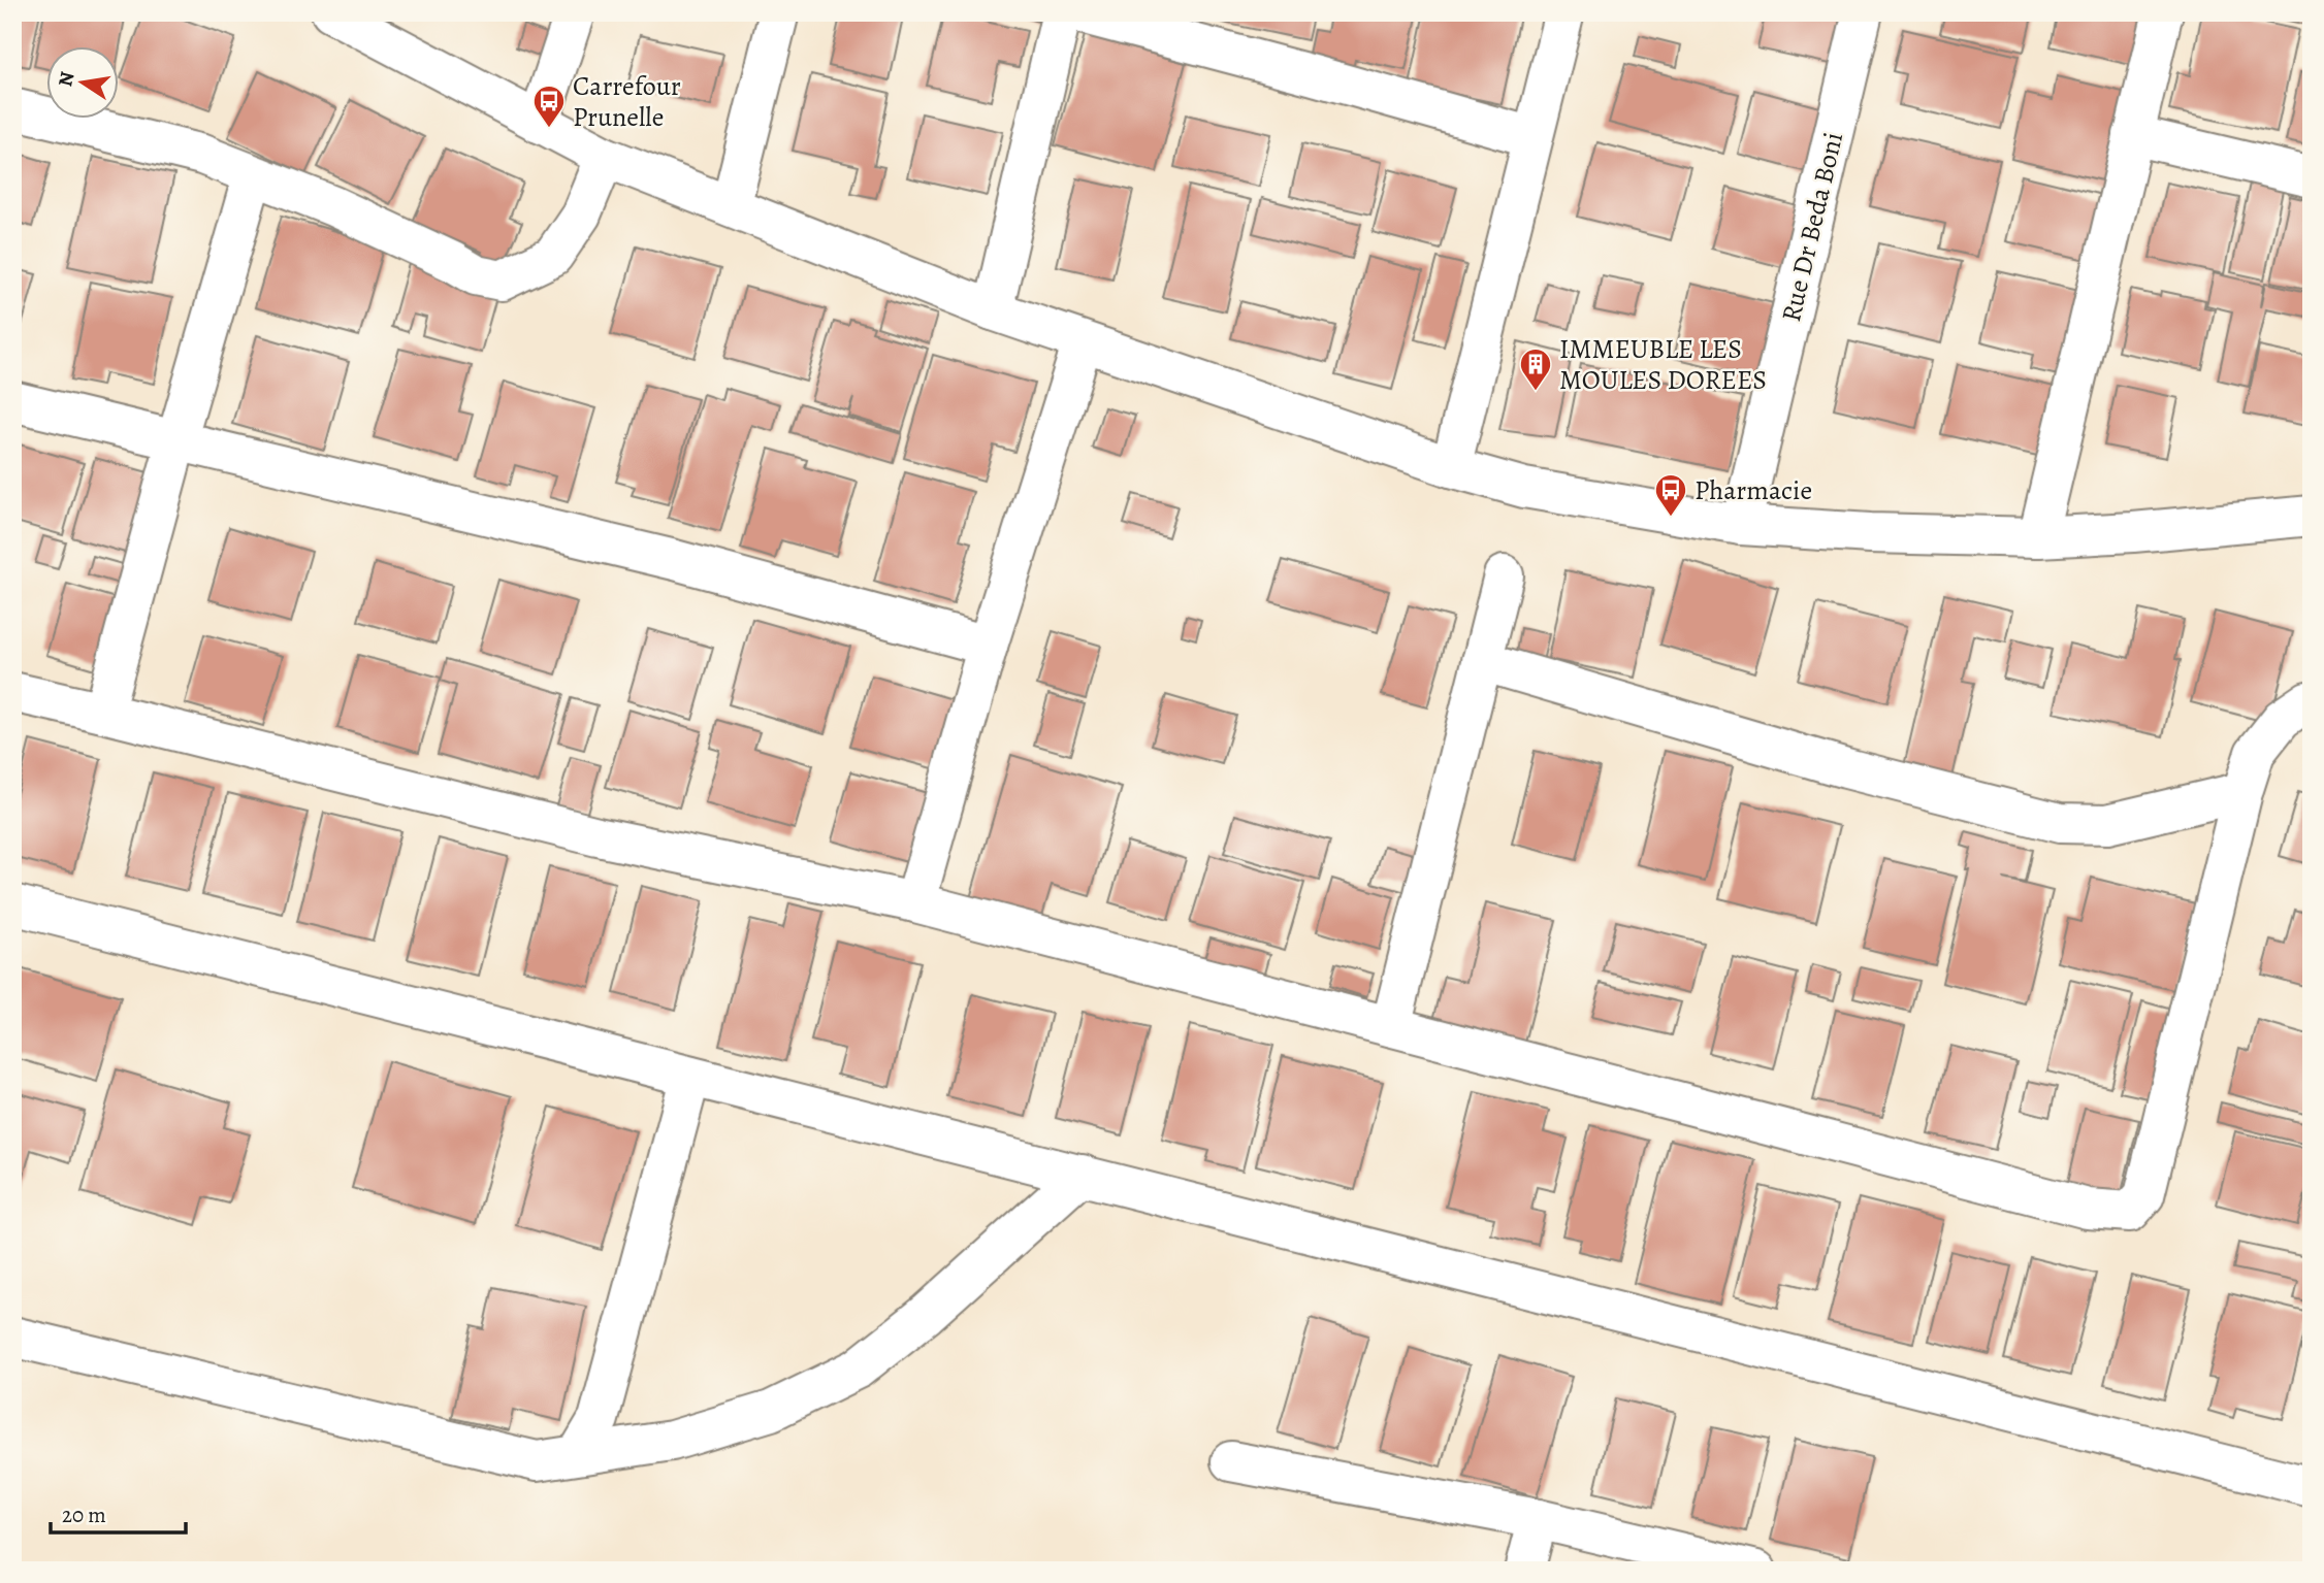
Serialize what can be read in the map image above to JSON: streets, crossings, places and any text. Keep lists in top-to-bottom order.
{
  "streets": {
    "street": ["Rue Dr Beda Boni"]
  },
  "places": {
    "bus stop": ["Carrefour Prunelle", "Pharmacie"],
    "building": ["IMMEUBLE LES MOULES DOREES"]
  },
  "scale_bar": "20 m",
  "north": "left"
}
